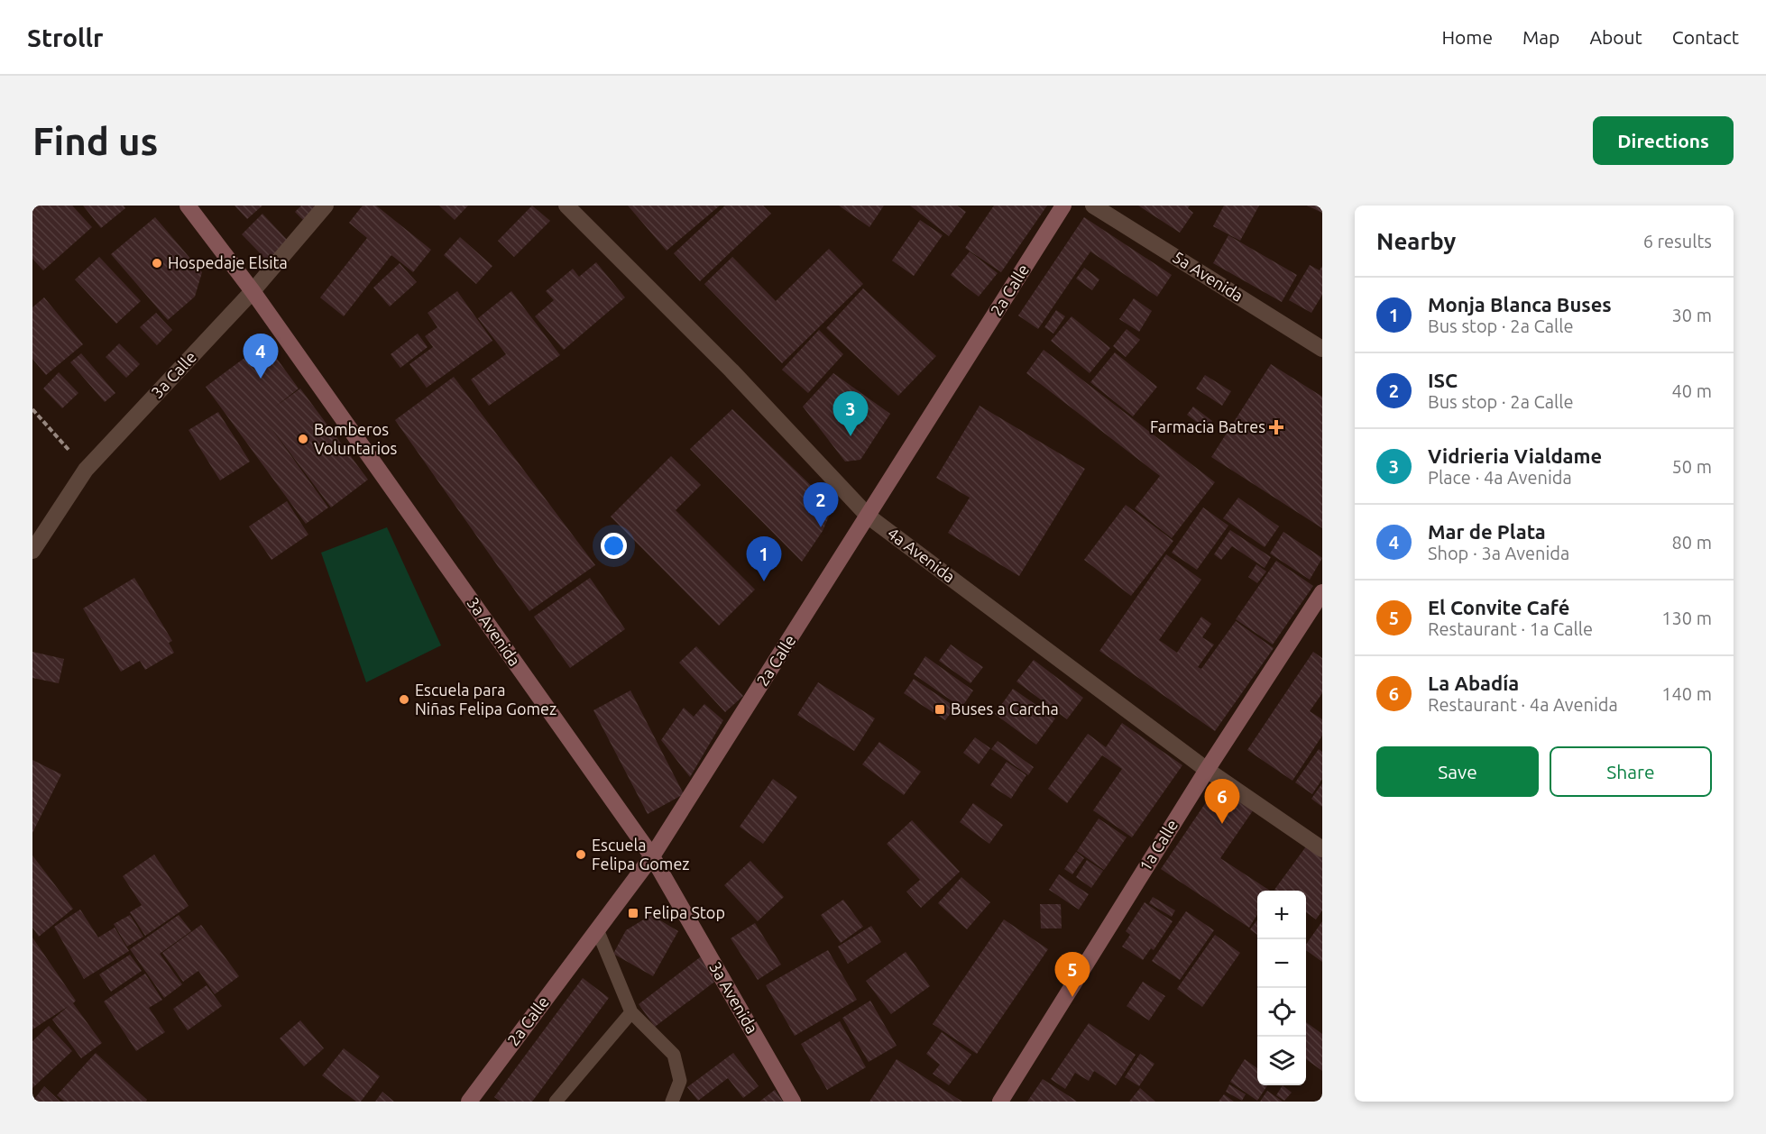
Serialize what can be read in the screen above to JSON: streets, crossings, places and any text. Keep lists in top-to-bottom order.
{
  "streets": {
    "main road": ["2a Calle", "3a Avenida", "1a Calle"],
    "street": ["5a Avenida", "3a Calle", "4a Avenida"]
  },
  "crossings": [
    ["2a Calle", "4a Avenida"],
    ["2a Calle", "3a Avenida"],
    ["3a Calle", "3a Avenida"],
    ["4a Avenida", "1a Calle"]
  ],
  "places": {
    "other": [
      "Hospedaje Elsita",
      "Bomberos Voluntarios",
      "Escuela para Niñas Felipa Gomez",
      "Escuela Felipa Gomez"
    ],
    "health": ["Farmacia Batres"],
    "transit": ["Buses a Carcha", "Felipa Stop"]
  },
  "page": {
    "header": "Strollr",
    "nav": [
      "Home",
      "Map",
      "About",
      "Contact"
    ],
    "buttons": [
      "Directions",
      ["Save", "Share"]
    ],
    "title": "Find us",
    "heading": ["Nearby", "6 results"],
    "list": [
      {
        "mark": "1",
        "name": "Monja Blanca Buses",
        "note": "Bus stop · 2a Calle",
        "value": "30 m"
      },
      {
        "mark": "2",
        "name": "ISC",
        "note": "Bus stop · 2a Calle",
        "value": "40 m"
      },
      {
        "mark": "3",
        "name": "Vidrieria Vialdame",
        "note": "Place · 4a Avenida",
        "value": "50 m"
      },
      {
        "mark": "4",
        "name": "Mar de Plata",
        "note": "Shop · 3a Avenida",
        "value": "80 m"
      },
      {
        "mark": "5",
        "name": "El Convite Café",
        "note": "Restaurant · 1a Calle",
        "value": "130 m"
      },
      {
        "mark": "6",
        "name": "La Abadía",
        "note": "Restaurant · 4a Avenida",
        "value": "140 m"
      }
    ],
    "pins": [
      "4",
      "3",
      "2",
      "1",
      "6",
      "5"
    ],
    "map_buttons": ["+", "−"]
  }
}
